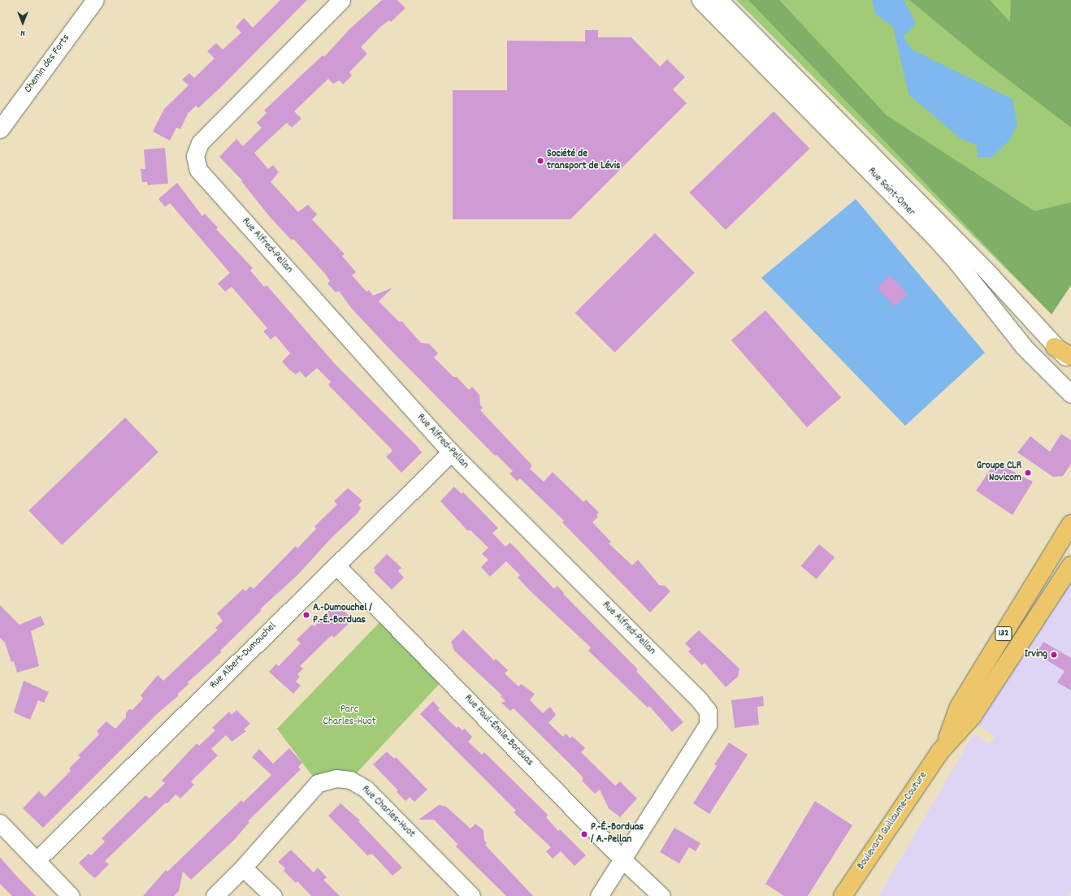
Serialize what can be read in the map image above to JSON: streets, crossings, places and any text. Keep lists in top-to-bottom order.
{
  "streets": {
    "main road": ["132", "Boulevard Guillaume-Couture"],
    "street": [
      "Chemin des Forts",
      "Rue Saint-Omer",
      "Rue Alfred-Pellan",
      "Rue Albert-Dumouchel",
      "Rue Paul-Émile-Borduas",
      "Rue Charles-Huot"
    ]
  },
  "crossings": [
    ["Rue Alfred-Pellan", "Rue Albert-Dumouchel"],
    ["Rue Alfred-Pellan", "Rue Paul-Émile-Borduas"],
    ["Rue Albert-Dumouchel", "Rue Paul-Émile-Borduas"]
  ],
  "parks": ["Parc Charles-Huot"],
  "places": [
    "Société de transport de Lévis",
    "Groupe CLR Novicom",
    "A.-Dumouchel / P.-É.-Borduas",
    "Irving",
    "P.-É.-Borduas / A.-Pellan"
  ],
  "north": "bottom"
}
